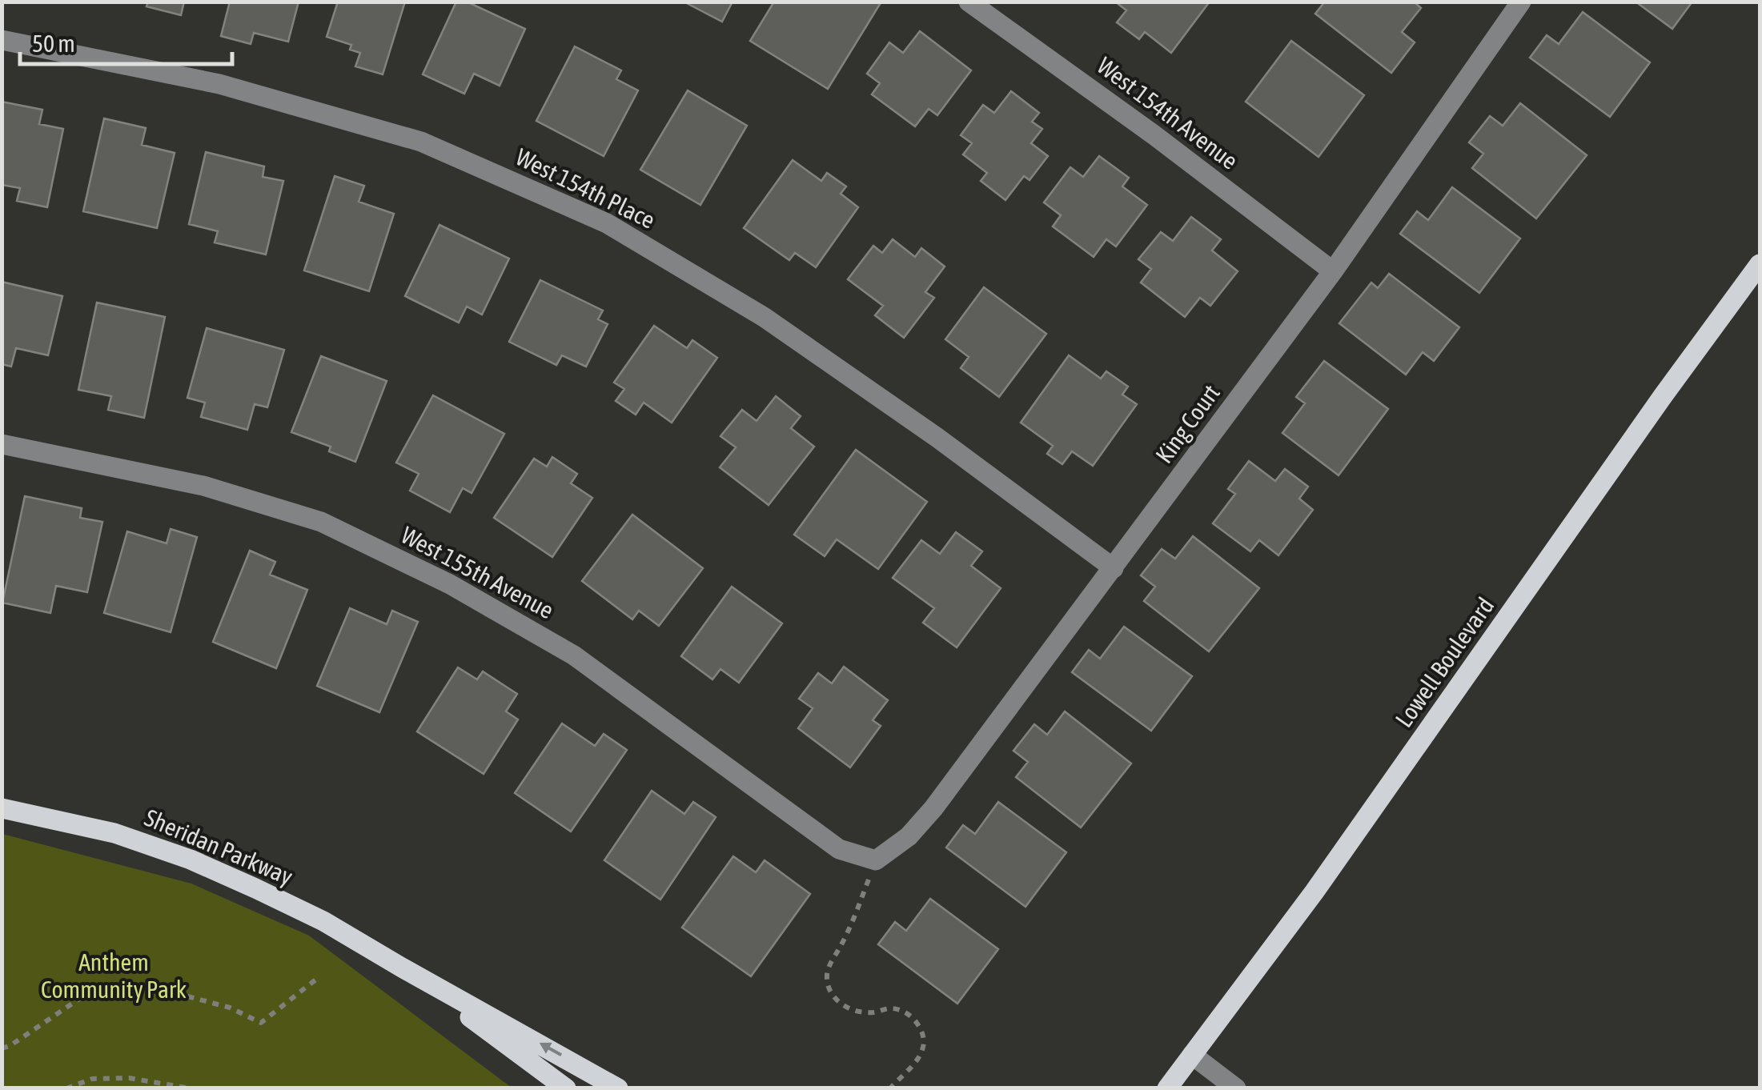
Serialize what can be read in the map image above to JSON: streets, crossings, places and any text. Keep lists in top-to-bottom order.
{
  "streets": {
    "main road": ["Lowell Boulevard", "Sheridan Parkway"],
    "street": [
      "West 154th Avenue",
      "West 154th Place",
      "King Court",
      "West 155th Avenue"
    ]
  },
  "crossings": [
    ["West 154th Avenue", "King Court"],
    ["West 154th Place", "King Court"],
    ["King Court", "West 155th Avenue"]
  ],
  "parks": ["Anthem Community Park"],
  "scale_bar": "50 m"
}
